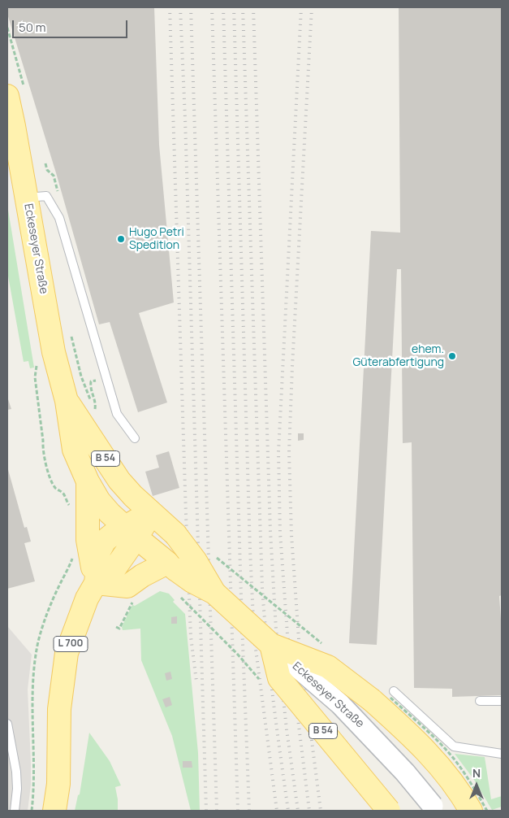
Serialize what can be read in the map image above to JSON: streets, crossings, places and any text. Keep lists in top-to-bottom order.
{
  "streets": {
    "main road": ["Eckeseyer Straße", "B 54", "L 700"]
  },
  "crossings": [
    ["Eckeseyer Straße", "B 54"],
    ["Eckeseyer Straße", "L 700"]
  ],
  "places": ["Hugo Petri Spedition", "ehem. Güterabfertigung"],
  "scale_bar": "50 m",
  "north": "top"
}
